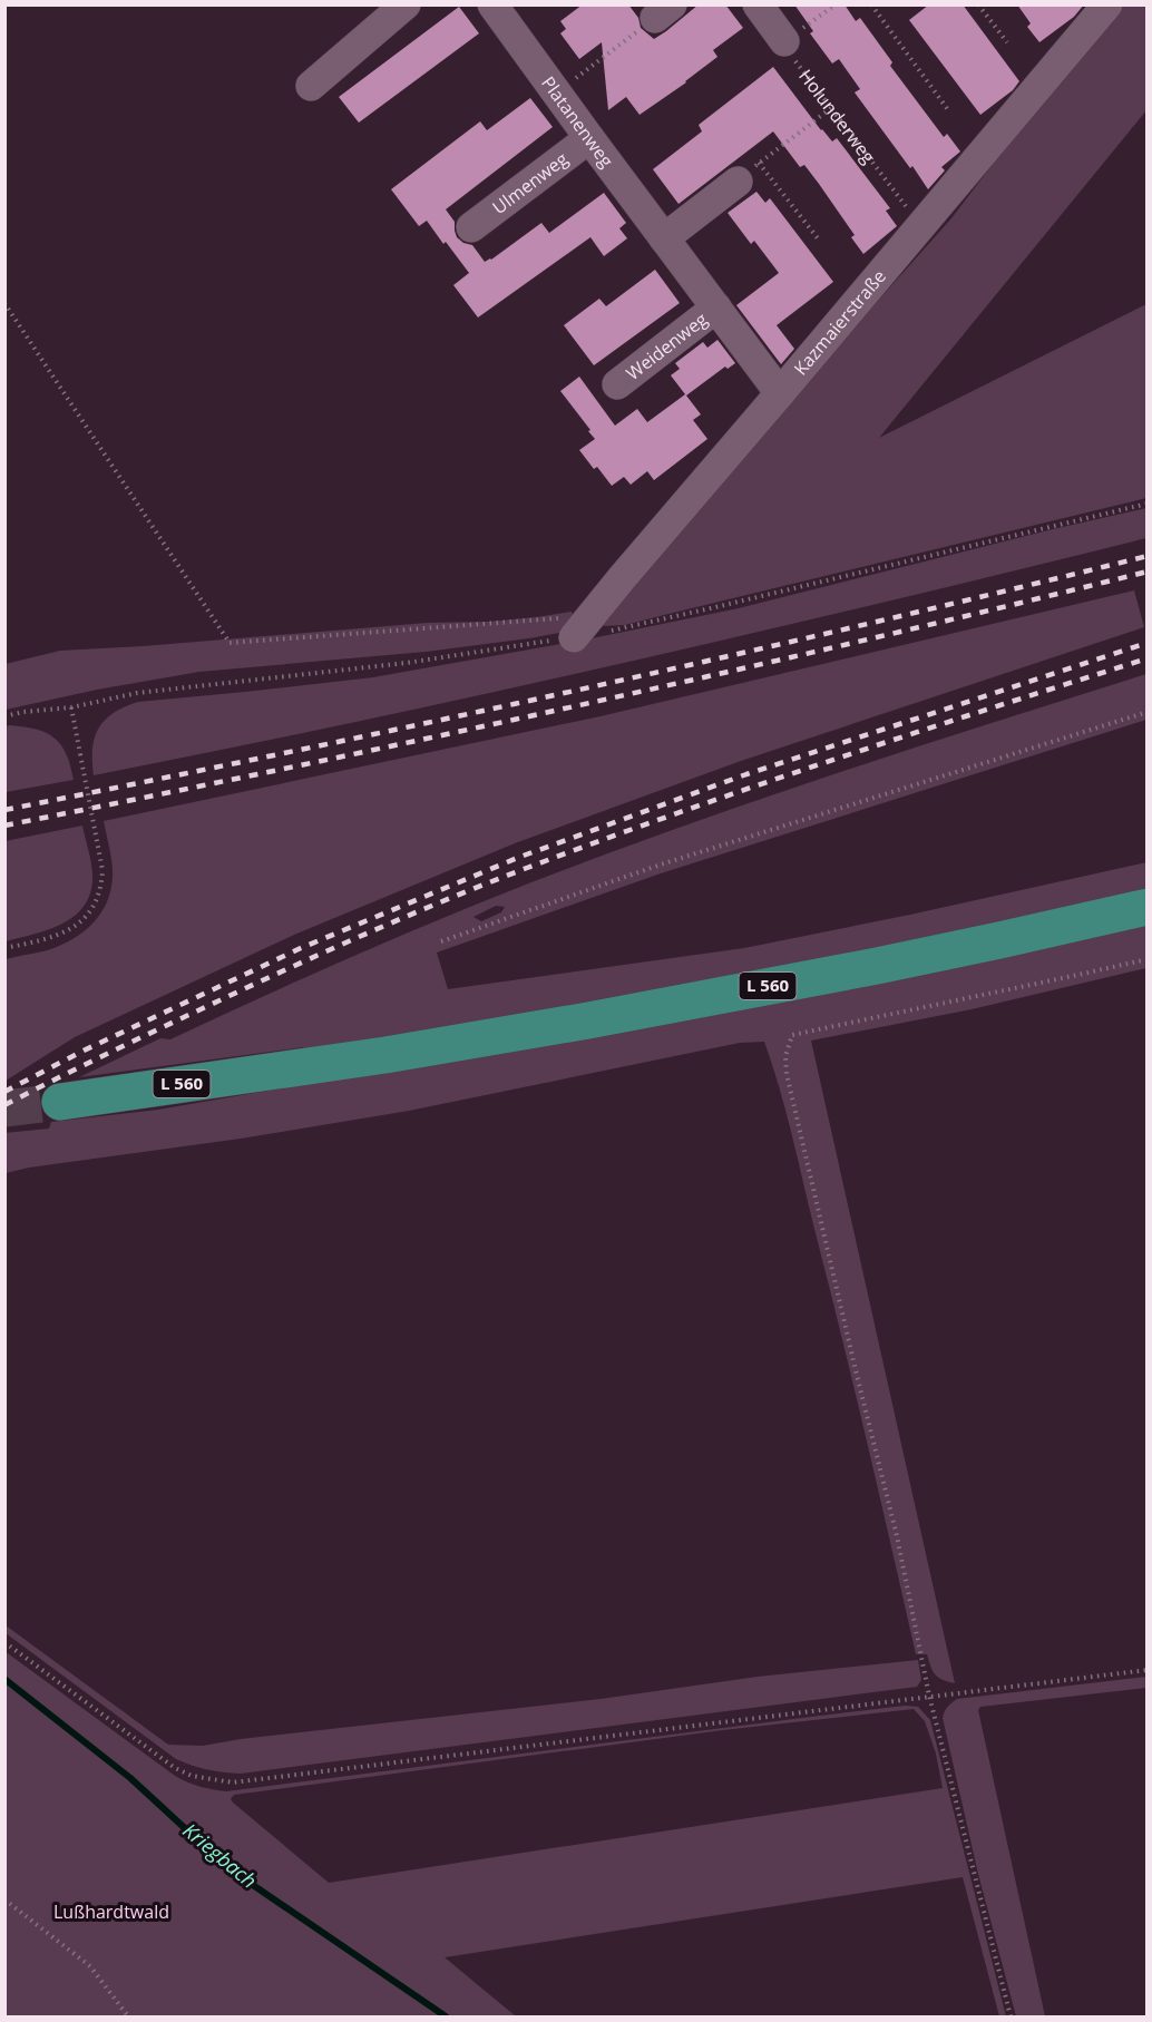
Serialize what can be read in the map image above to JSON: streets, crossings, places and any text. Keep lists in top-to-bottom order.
{
  "streets": {
    "main road": ["L 560"],
    "street": [
      "Platanenweg",
      "Ulmenweg",
      "Kazmaierstraße",
      "Weidenweg"
    ],
    "path": ["Holunderweg"]
  },
  "crossings": [
    ["Holunderweg", "Kazmaierstraße"],
    ["Platanenweg", "Ulmenweg"],
    ["Platanenweg", "Kazmaierstraße"],
    ["Platanenweg", "Weidenweg"]
  ],
  "water": ["Kriegbach"],
  "parks": ["Lußhardtwald"]
}
